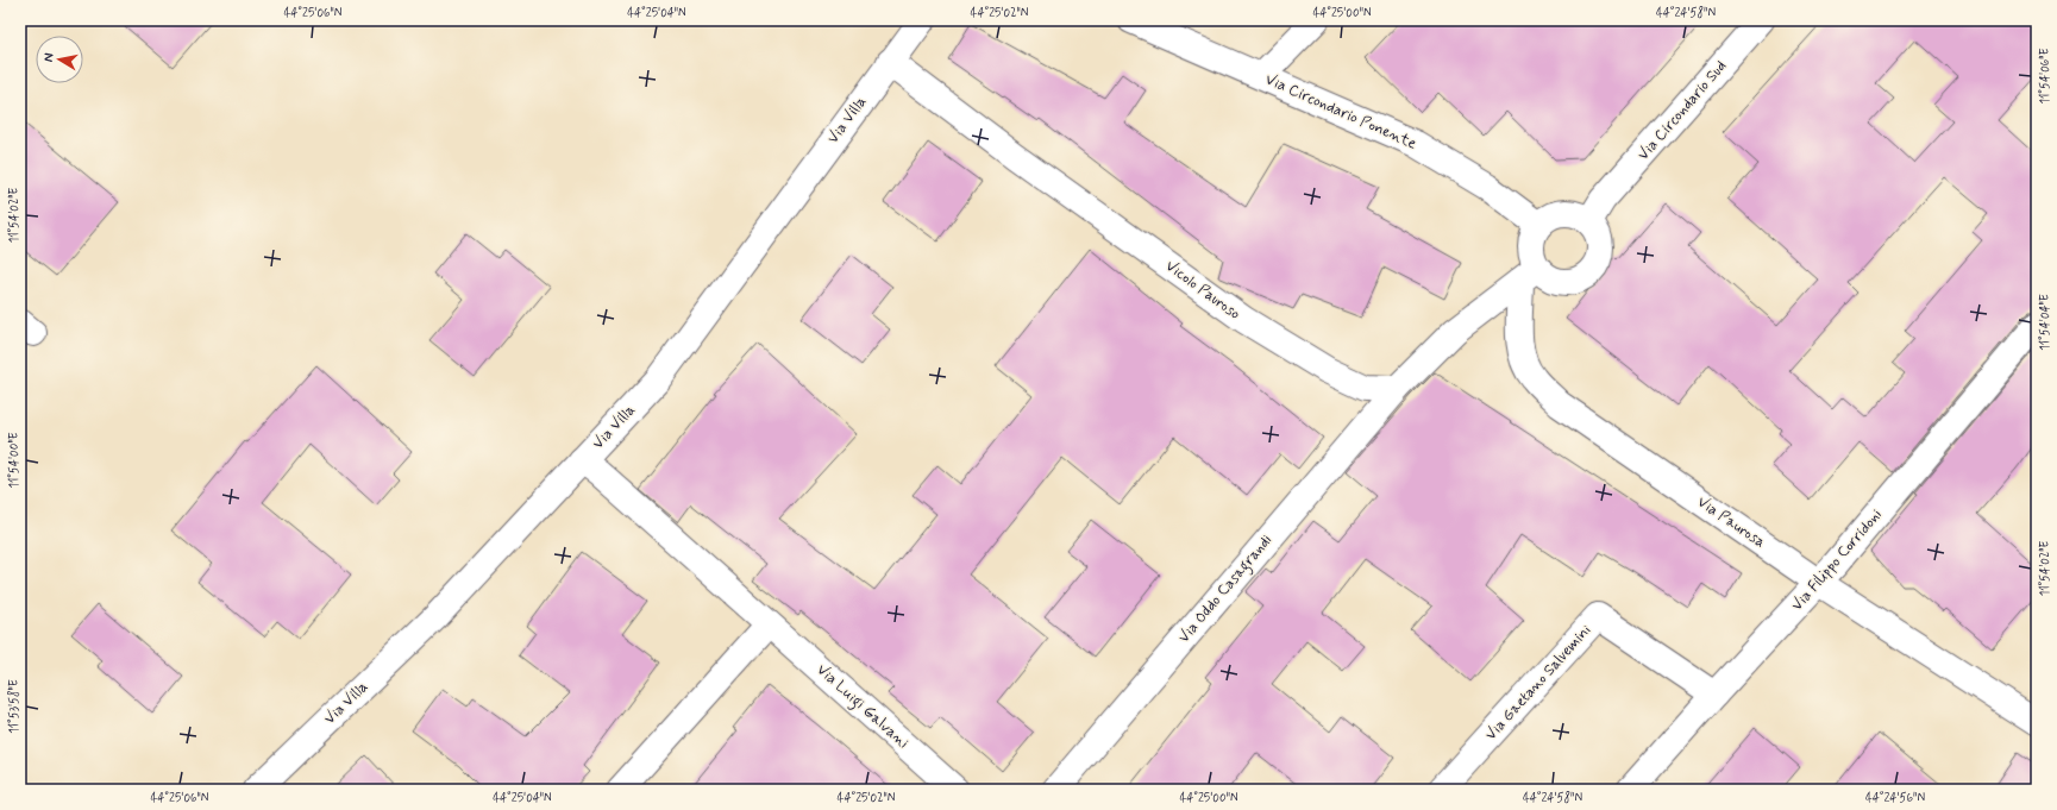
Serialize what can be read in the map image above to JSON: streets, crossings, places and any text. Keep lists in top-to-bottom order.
{
  "streets": {
    "street": [
      "Via Circondario Sud",
      "Via Circondario Ponente",
      "Via Villa",
      "Vicolo Pauroso",
      "Via Paurosa",
      "Via Filippo Corridoni",
      "Via Oddo Casagrandi",
      "Via Gaetano Salvemini",
      "Via Luigi Galvani"
    ]
  },
  "crossings": [
    ["Via Circondario Sud", "Via Circondario Ponente"],
    ["Via Circondario Sud", "Via Paurosa"],
    ["Via Circondario Ponente", "Via Paurosa"],
    ["Via Villa", "Vicolo Pauroso"],
    ["Via Villa", "Via Luigi Galvani"],
    ["Vicolo Pauroso", "Via Oddo Casagrandi"],
    ["Via Paurosa", "Via Filippo Corridoni"],
    ["Via Filippo Corridoni", "Via Gaetano Salvemini"]
  ],
  "north": "left",
  "coordinates": [
    "44°25'06\"N",
    "44°25'04\"N",
    "44°25'02\"N",
    "44°25'00\"N",
    "44°24'58\"N",
    "11°54'06\"E",
    "11°54'02\"E",
    "11°54'04\"E",
    "11°54'00\"E",
    "11°53'58\"E",
    "44°24'56\"N"
  ]
}
